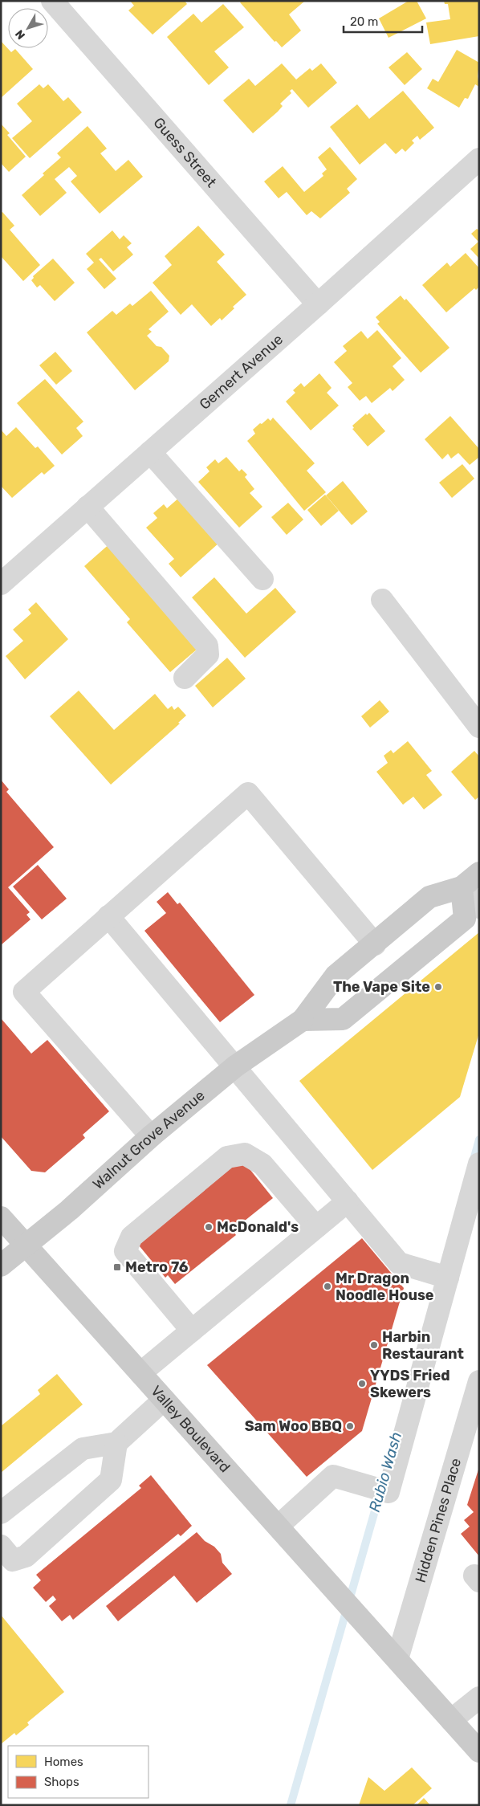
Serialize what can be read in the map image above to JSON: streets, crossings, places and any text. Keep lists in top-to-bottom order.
{
  "streets": {
    "main road": ["Walnut Grove Avenue", "Valley Boulevard"],
    "street": ["Guess Street", "Gernert Avenue", "Hidden Pines Place"]
  },
  "crossings": [
    ["Guess Street", "Gernert Avenue"],
    ["Walnut Grove Avenue", "Valley Boulevard"],
    ["Valley Boulevard", "Hidden Pines Place"]
  ],
  "water": ["Rubio Wash"],
  "places": {
    "other": [
      "The Vape Site",
      "McDonald's",
      "Mr Dragon Noodle House",
      "Harbin Restaurant",
      "YYDS Fried Skewers",
      "Sam Woo BBQ"
    ],
    "transit": ["Metro 76"]
  },
  "legend": ["Homes", "Shops"],
  "scale_bar": "20 m",
  "north": "bottom left"
}
